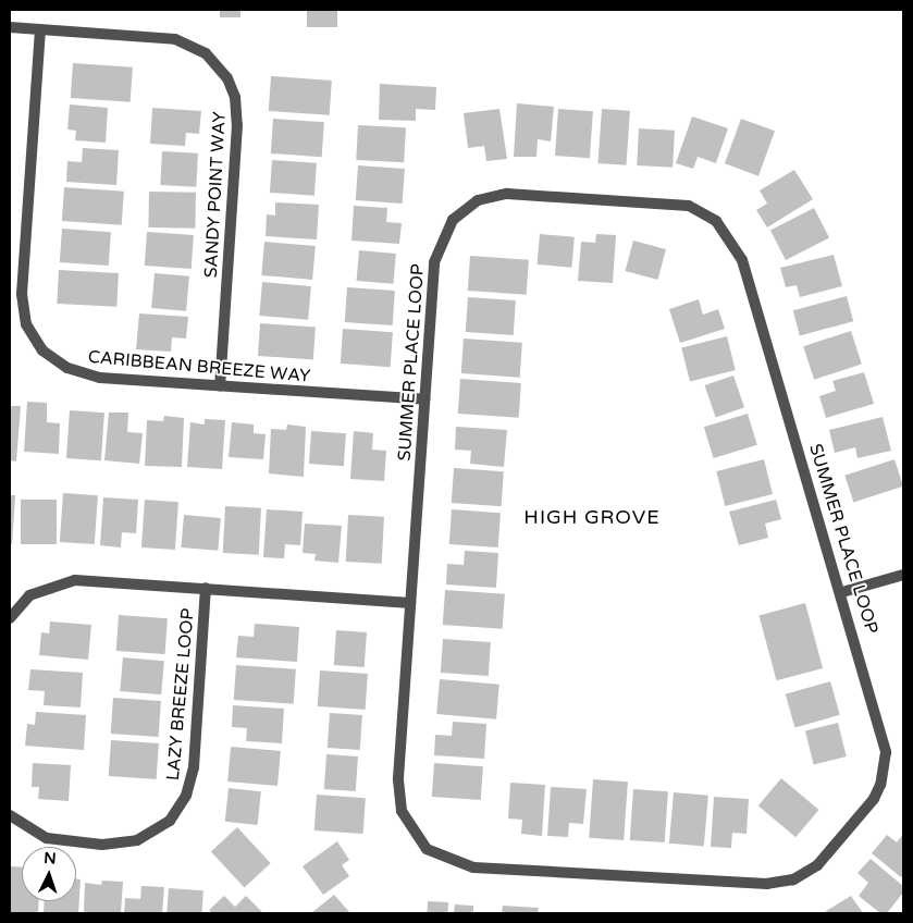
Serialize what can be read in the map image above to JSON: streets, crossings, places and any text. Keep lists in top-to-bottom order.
{
  "streets": {
    "street": [
      "SANDY POINT WAY",
      "SUMMER PLACE LOOP",
      "CARIBBEAN BREEZE WAY",
      "LAZY BREEZE LOOP"
    ]
  },
  "crossings": [
    ["SANDY POINT WAY", "CARIBBEAN BREEZE WAY"],
    ["SUMMER PLACE LOOP", "CARIBBEAN BREEZE WAY"],
    ["SUMMER PLACE LOOP", "LAZY BREEZE LOOP"]
  ],
  "districts": ["HIGH GROVE"],
  "north": "top"
}
